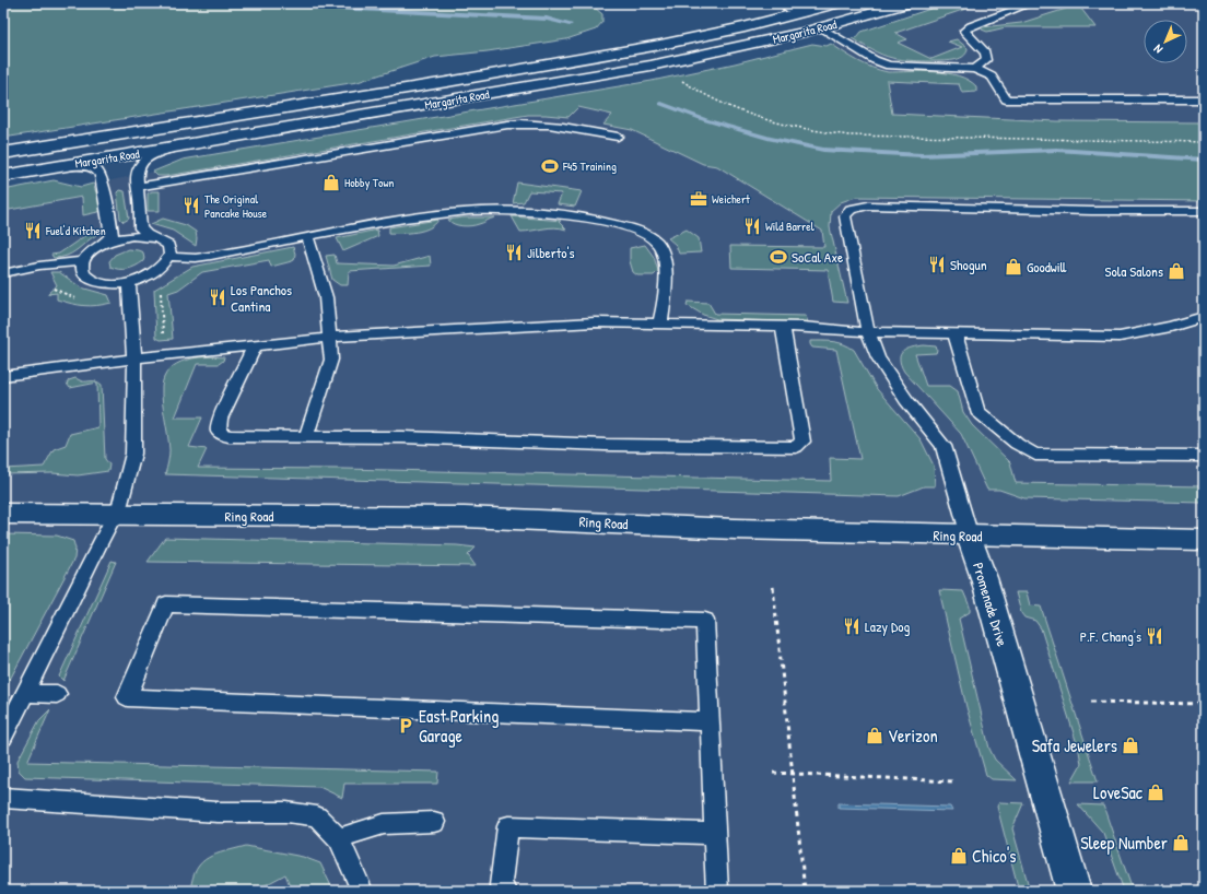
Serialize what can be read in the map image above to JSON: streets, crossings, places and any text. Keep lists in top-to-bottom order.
{
  "streets": {
    "main road": ["Margarita Road", "Ring Road", "Promenade Drive"]
  },
  "crossings": [
    ["Ring Road", "Promenade Drive"]
  ],
  "places": {
    "sports": ["F45 Training", "SoCal Axe"],
    "shop": [
      "Hobby Town",
      "Goodwill",
      "Sola Salons",
      "Verizon",
      "Safa Jewelers",
      "LoveSac",
      "Sleep Number",
      "Chico's"
    ],
    "office": ["Weichert"],
    "restaurant": [
      "The Original Pancake House",
      "Wild Barrel",
      "Fuel'd Kitchen",
      "Jilberto's",
      "Shogun",
      "Los Panchos Cantina",
      "Lazy Dog",
      "P.F. Chang's"
    ],
    "parking": ["East Parking Garage"]
  },
  "north": "bottom left"
}
